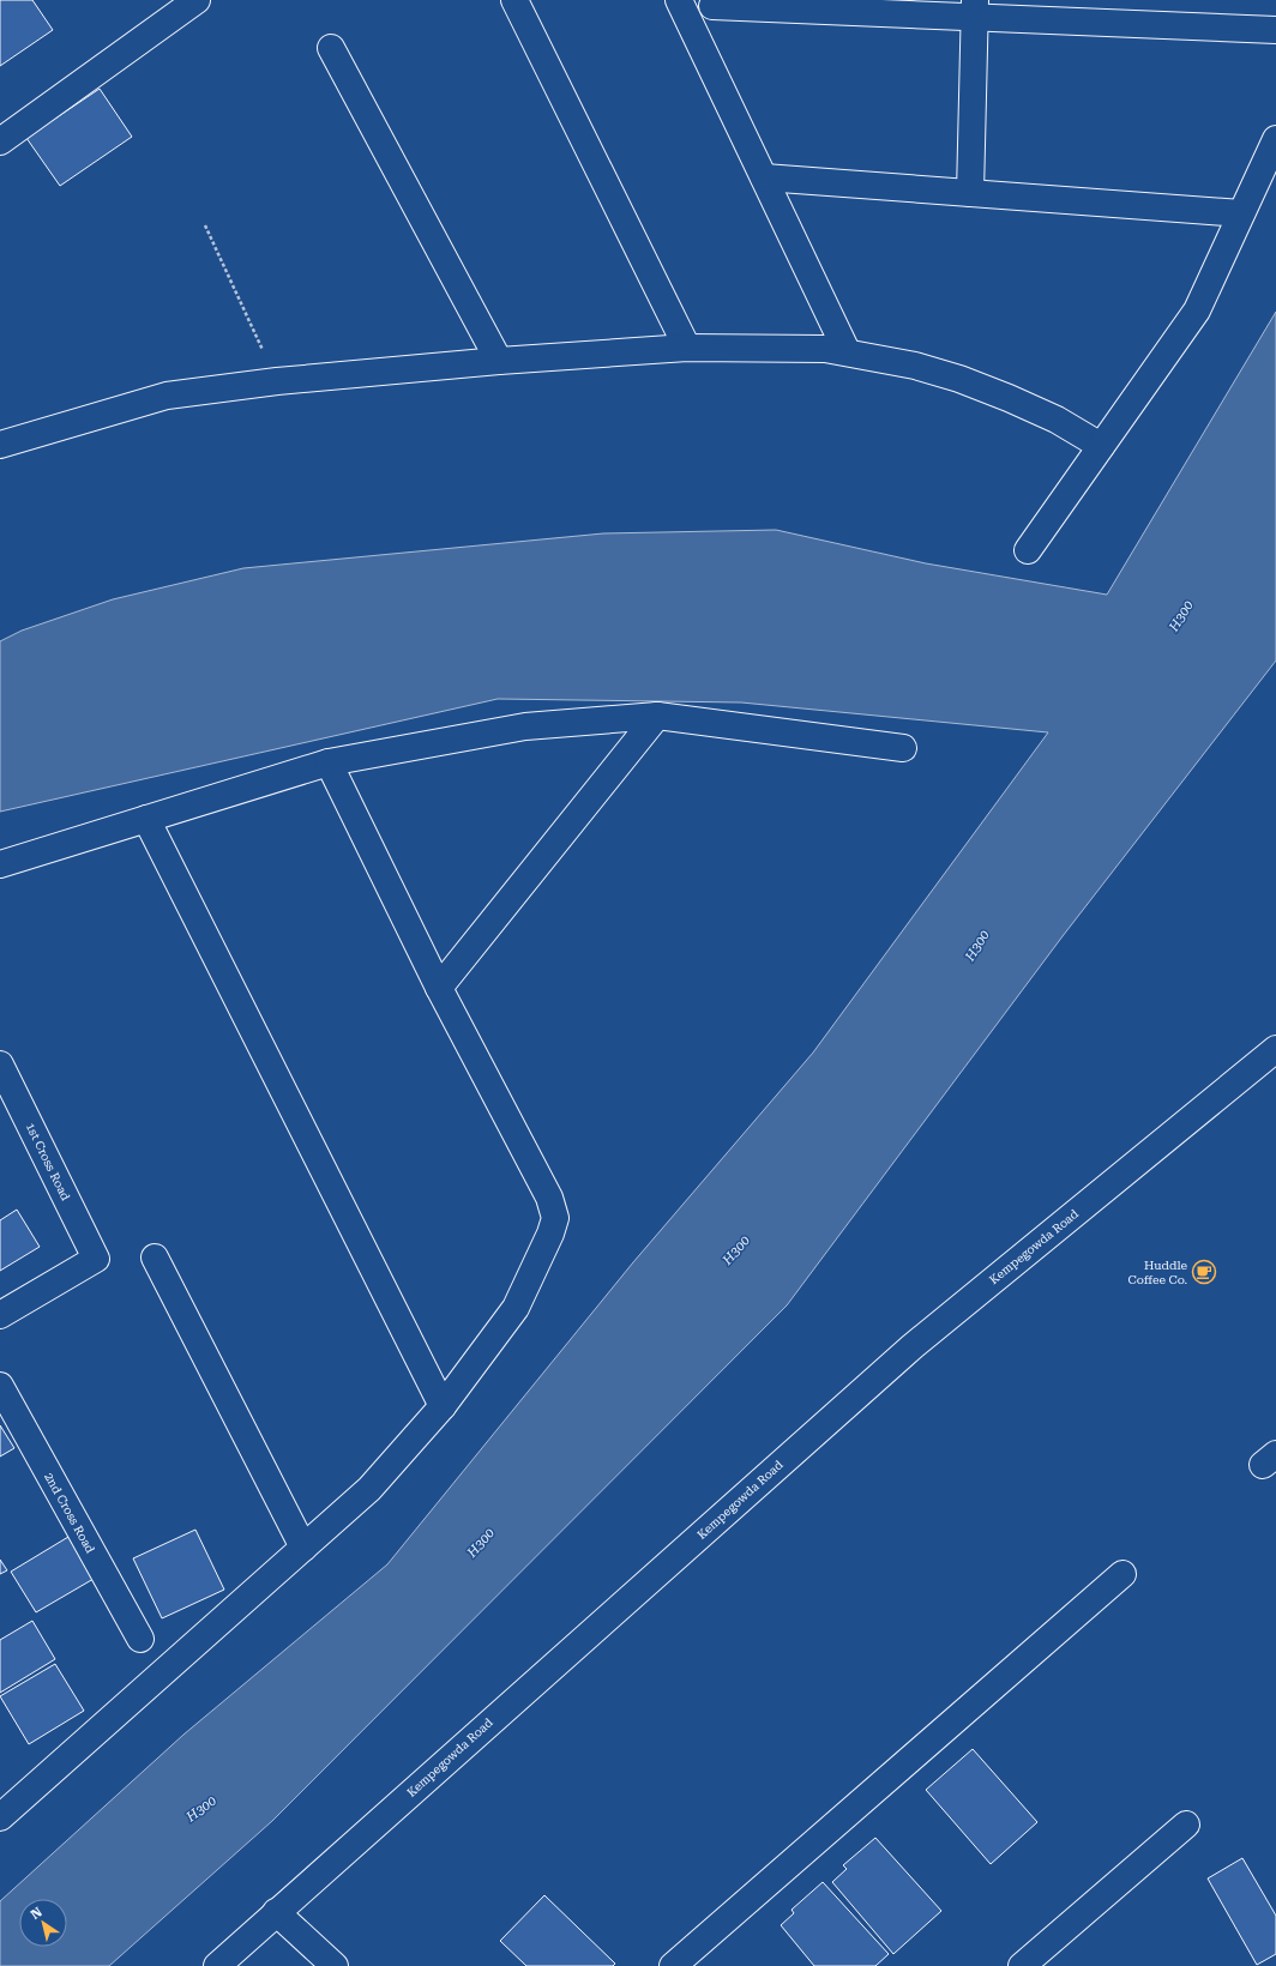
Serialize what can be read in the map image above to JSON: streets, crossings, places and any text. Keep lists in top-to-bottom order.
{
  "streets": {
    "street": ["1st Cross Road", "Kempegowda Road", "2nd Cross Road"]
  },
  "water": ["H300"],
  "places": {
    "cafe": ["Huddle Coffee Co."]
  },
  "north": "top left"
}
